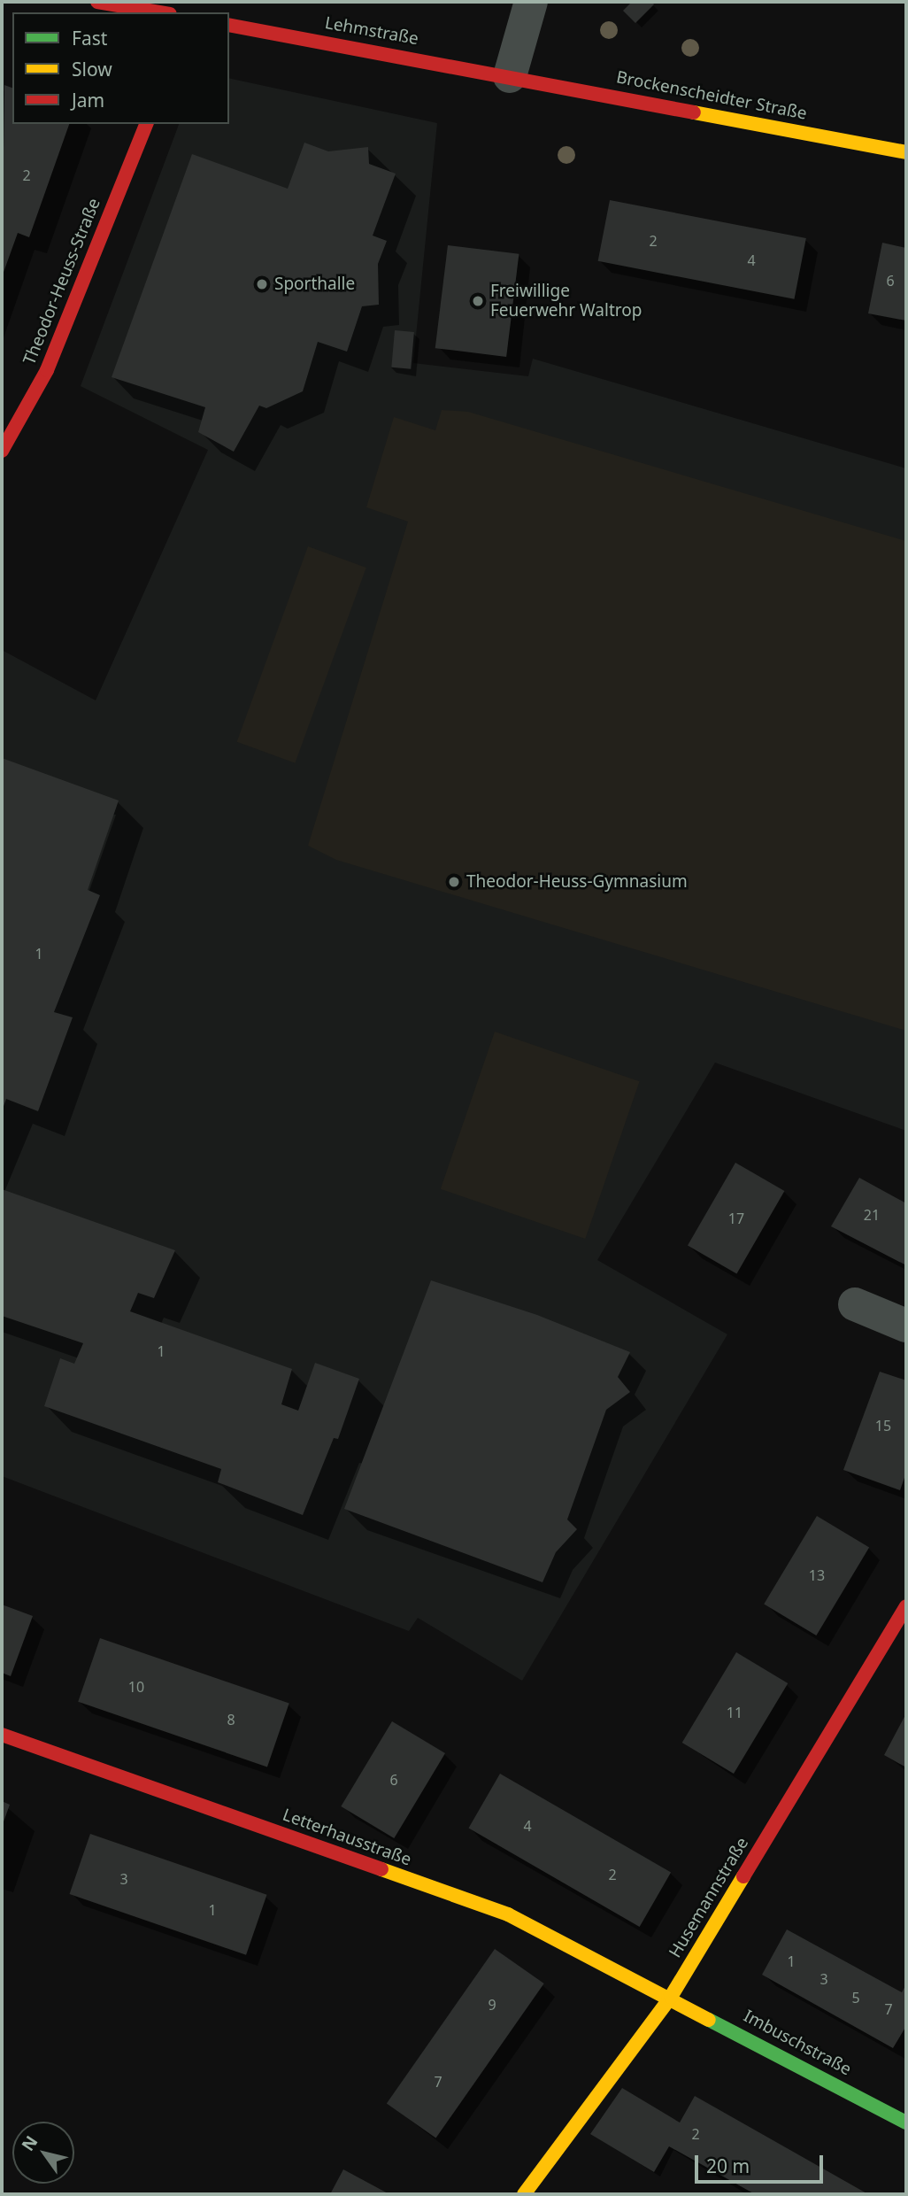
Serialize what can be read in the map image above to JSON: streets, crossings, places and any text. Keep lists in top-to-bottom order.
{
  "streets": {
    "street": [
      "Lehmstraße",
      "Brockenscheidter Straße",
      "Theodor-Heuss-Straße",
      "Letterhausstraße",
      "Husemannstraße",
      "Imbuschstraße"
    ]
  },
  "crossings": [
    ["Lehmstraße", "Brockenscheidter Straße"],
    ["Letterhausstraße", "Husemannstraße"],
    ["Letterhausstraße", "Imbuschstraße"],
    ["Husemannstraße", "Imbuschstraße"]
  ],
  "places": ["Sporthalle", "Freiwillige Feuerwehr Waltrop", "Theodor-Heuss-Gymnasium"],
  "house_numbers": [
    "2",
    "2",
    "4",
    "6",
    "1",
    "21",
    "17",
    "1",
    "15",
    "13",
    "10",
    "11",
    "8",
    "6",
    "4",
    "2",
    "3",
    "1",
    "1",
    "3",
    "5",
    "9",
    "7",
    "7",
    "2"
  ],
  "legend": ["Fast", "Slow", "Jam"],
  "scale_bar": "20 m",
  "north": "top left"
}
